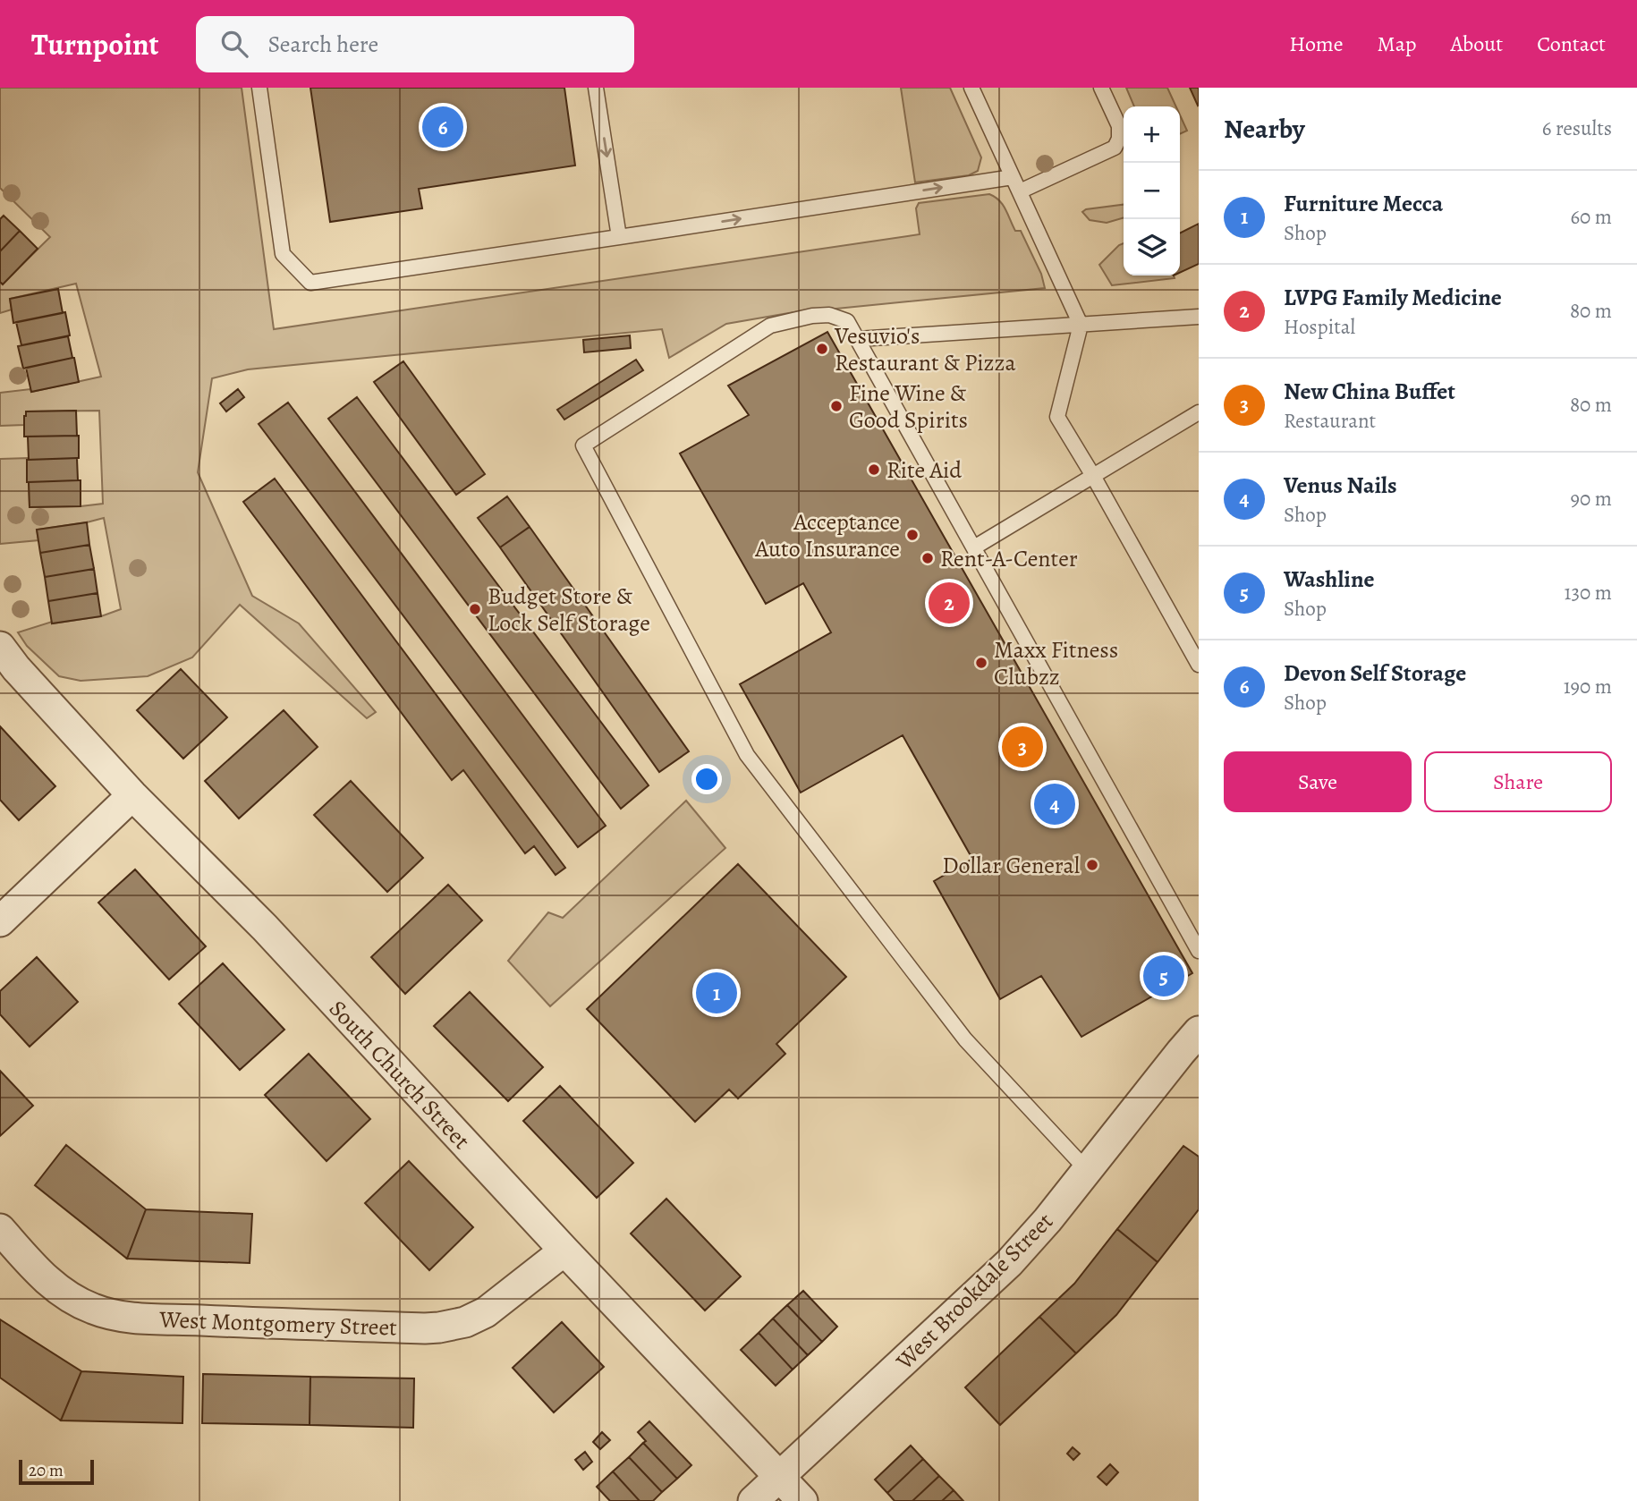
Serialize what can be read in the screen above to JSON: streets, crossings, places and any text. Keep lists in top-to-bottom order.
{
  "streets": {
    "street": ["South Church Street", "West Brookdale Street", "West Montgomery Street"]
  },
  "crossings": [
    ["South Church Street", "West Brookdale Street"],
    ["South Church Street", "West Montgomery Street"]
  ],
  "places": [
    "Vesuvio's Restaurant & Pizza",
    "Fine Wine & Good Spirits",
    "Rite Aid",
    "Acceptance Auto Insurance",
    "Rent-A-Center",
    "Budget Store & Lock Self Storage",
    "Maxx Fitness Clubzz",
    "Dollar General"
  ],
  "scale_bar": "20 m",
  "page": {
    "header": "Turnpoint",
    "search": "Search here",
    "nav": [
      "Home",
      "Map",
      "About",
      "Contact"
    ],
    "heading": ["Nearby", "6 results"],
    "pins": [
      "6",
      "2",
      "3",
      "4",
      "5",
      "1"
    ],
    "map_buttons": ["+", "−"],
    "list": [
      {
        "mark": "1",
        "name": "Furniture Mecca",
        "note": "Shop",
        "value": "60 m"
      },
      {
        "mark": "2",
        "name": "LVPG Family Medicine",
        "note": "Hospital",
        "value": "80 m"
      },
      {
        "mark": "3",
        "name": "New China Buffet",
        "note": "Restaurant",
        "value": "80 m"
      },
      {
        "mark": "4",
        "name": "Venus Nails",
        "note": "Shop",
        "value": "90 m"
      },
      {
        "mark": "5",
        "name": "Washline",
        "note": "Shop",
        "value": "130 m"
      },
      {
        "mark": "6",
        "name": "Devon Self Storage",
        "note": "Shop",
        "value": "190 m"
      }
    ],
    "buttons": ["Save", "Share"],
    "scale": "20 m"
  }
}
